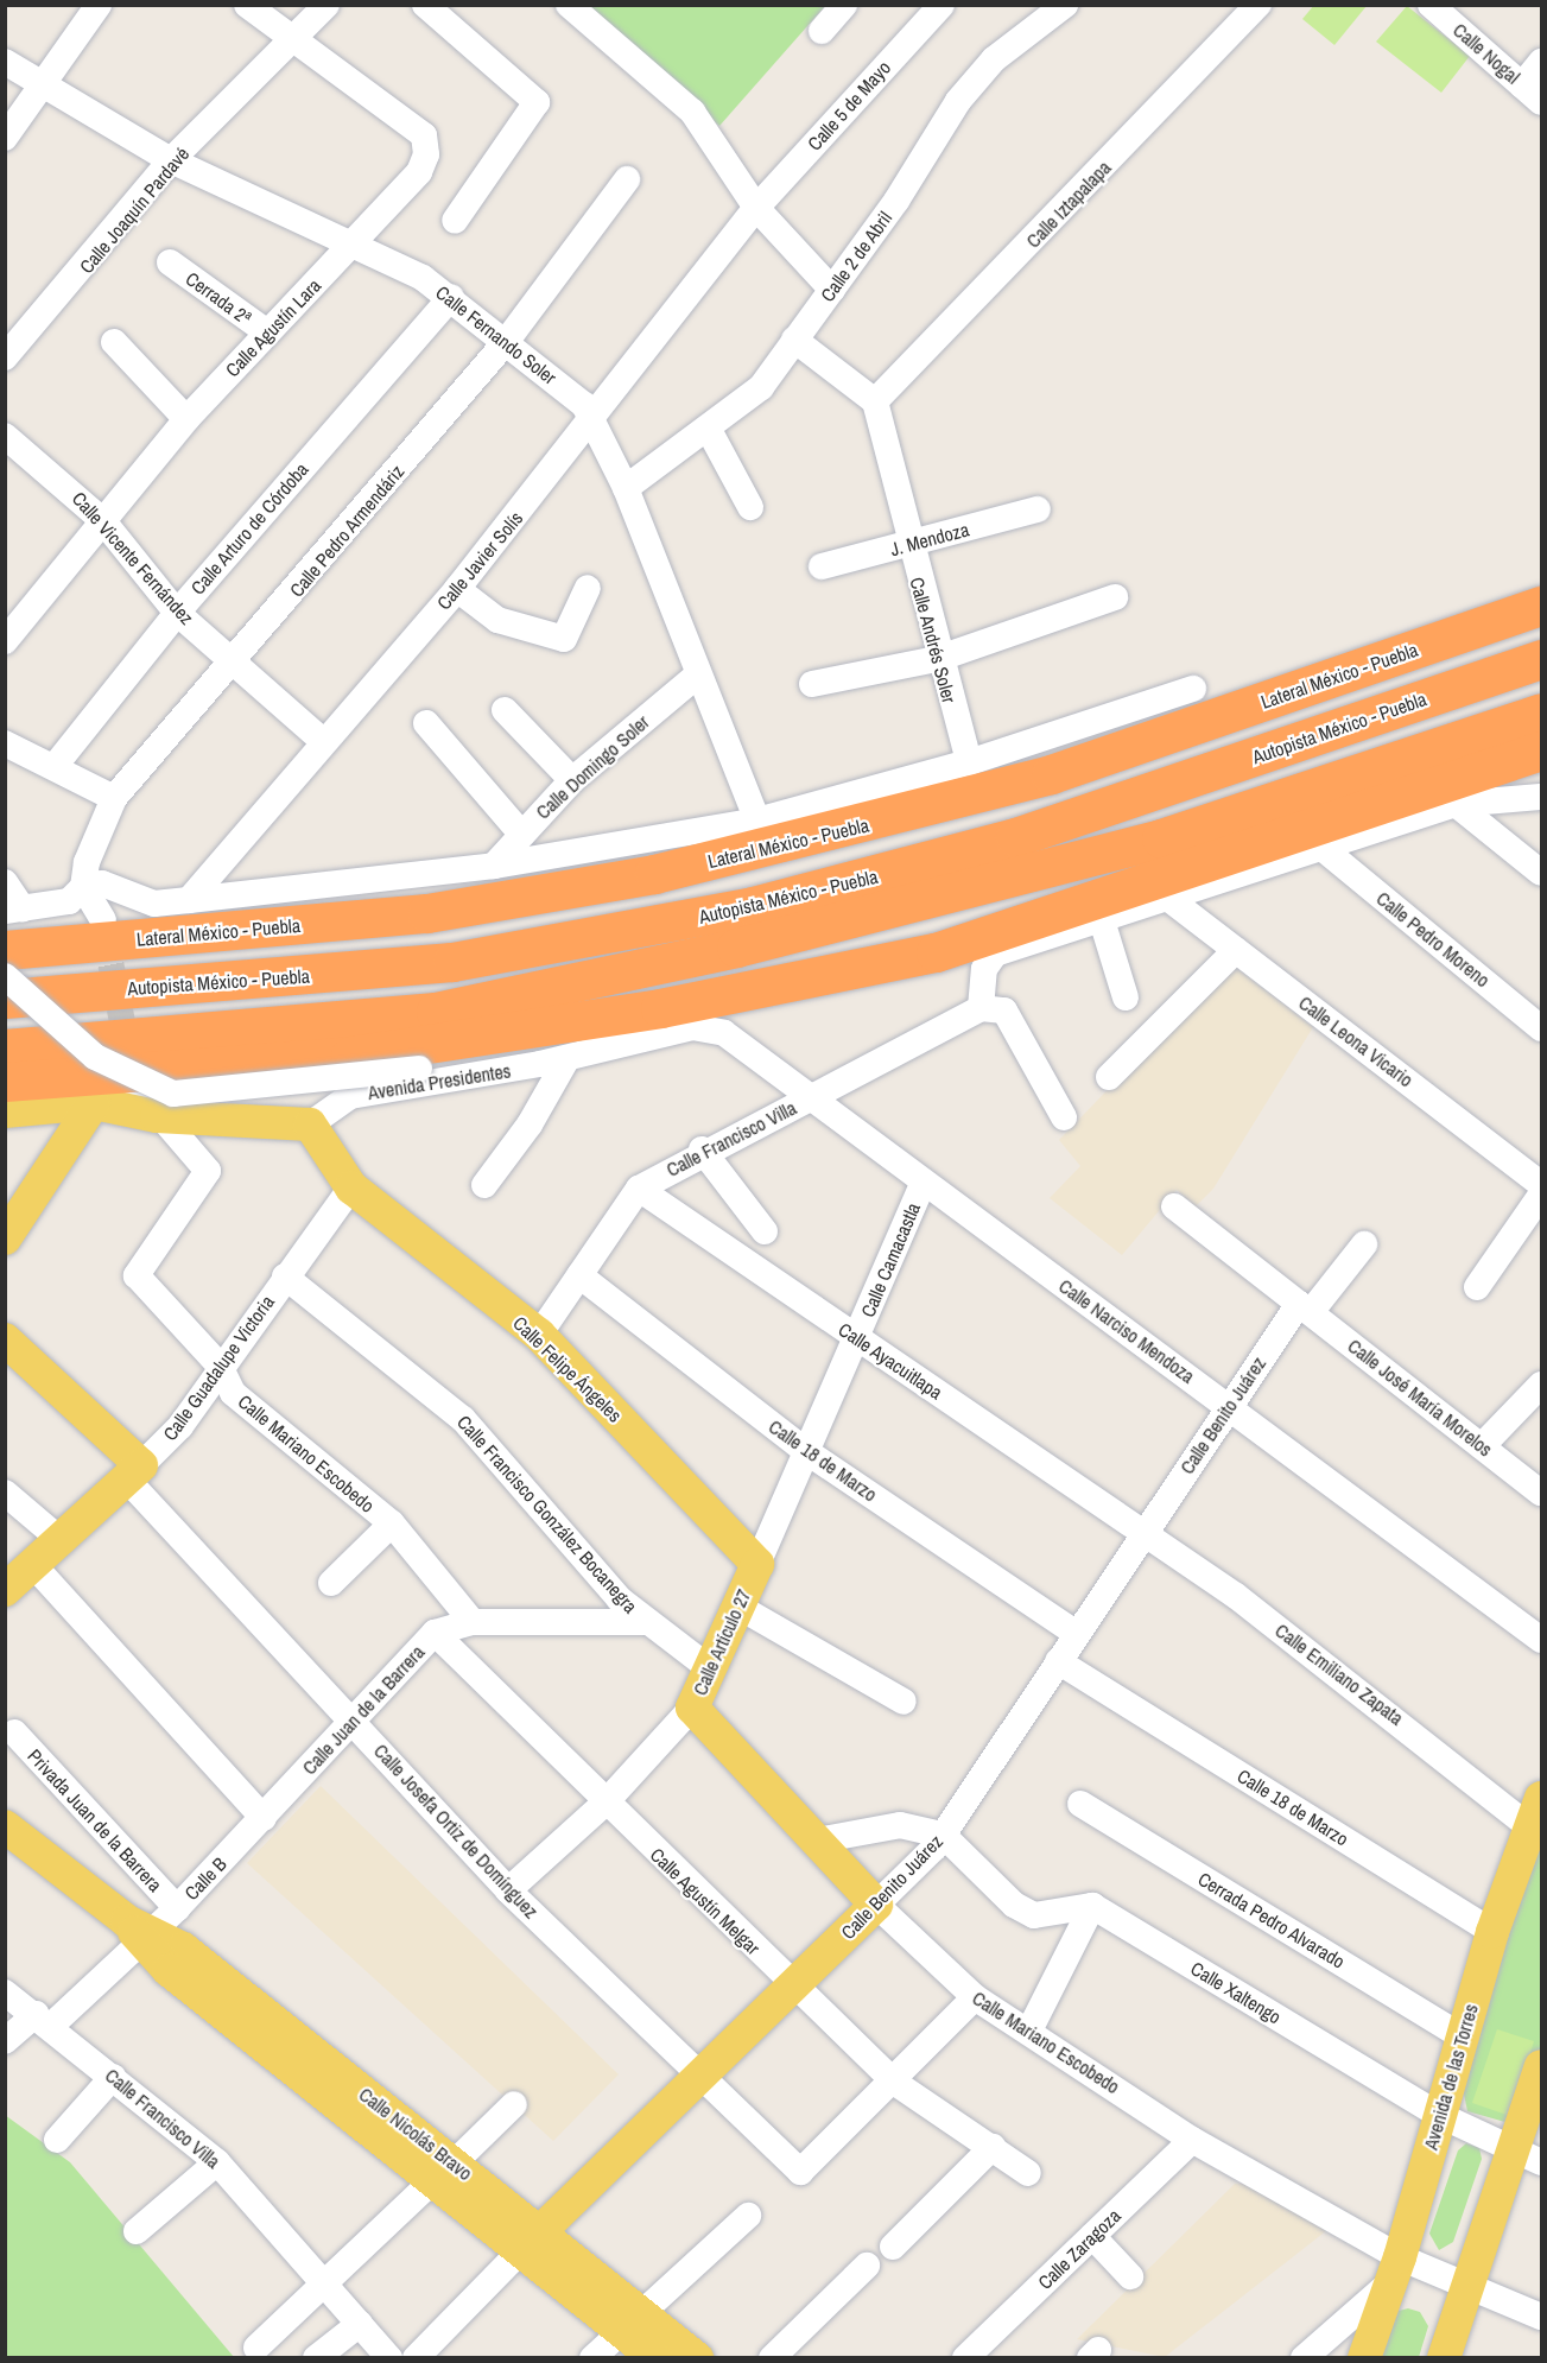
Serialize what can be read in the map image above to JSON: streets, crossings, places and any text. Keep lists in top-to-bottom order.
{
  "streets": {
    "highway": ["Lateral México - Puebla", "Autopista México - Puebla"],
    "main road": [
      "Calle Guadalupe Victoria",
      "Calle Felipe Ángeles",
      "Calle Benito Juárez",
      "Calle Mariano Escobedo",
      "Calle Artículo 27",
      "Calle Josefa Ortiz de Domínguez",
      "Avenida de las Torres",
      "Calle Nicolás Bravo"
    ],
    "street": [
      "Calle Nogal",
      "Calle 5 de Mayo",
      "Calle Iztapalapa",
      "Calle Joaquín Pardavé",
      "Calle 2 de Abril",
      "Cerrada 2ª",
      "Calle Agustín Lara",
      "Calle Fernando Soler",
      "Calle Arturo de Córdoba",
      "Calle Pedro Armendáriz",
      "J. Mendoza",
      "Calle Vicente Fernández",
      "Calle Javier Solís",
      "Calle Andrés Soler",
      "Calle Domingo Soler",
      "Calle Pedro Moreno",
      "Calle Leona Vicario",
      "Avenida Presidentes",
      "Calle Francisco Villa",
      "Calle Camacastla",
      "Calle Narciso Mendoza",
      "Calle Ayacuitlapa",
      "Calle José María Morelos",
      "Calle 18 de Marzo",
      "Calle Francisco González Bocanegra",
      "Calle Emiliano Zapata",
      "Calle Juan de la Barrera",
      "Privada Juan de la Barrera",
      "Calle B",
      "Calle Agustín Melgar",
      "Cerrada Pedro Alvarado",
      "Calle Xaltengo",
      "Calle Zaragoza"
    ]
  },
  "crossings": [
    ["Calle 5 de Mayo", "Calle Javier Solís"],
    ["Calle Iztapalapa", "Calle Andrés Soler"],
    ["Calle Joaquín Pardavé", "Calle Agustín Lara"],
    ["Calle Joaquín Pardavé", "Calle Fernando Soler"],
    ["Calle 2 de Abril", "Calle Fernando Soler"],
    ["Cerrada 2ª", "Calle Agustín Lara"],
    ["Calle Agustín Lara", "Calle Fernando Soler"],
    ["Calle Agustín Lara", "Calle Vicente Fernández"],
    ["Calle Fernando Soler", "Calle Arturo de Córdoba"],
    ["Calle Fernando Soler", "Calle Pedro Armendáriz"],
    ["Calle Fernando Soler", "Calle Javier Solís"],
    ["Calle Fernando Soler", "Calle Domingo Soler"],
    ["Calle Arturo de Córdoba", "Calle Vicente Fernández"],
    ["Calle Pedro Armendáriz", "Calle Vicente Fernández"],
    ["J. Mendoza", "Calle Andrés Soler"],
    ["Calle Vicente Fernández", "Calle Javier Solís"],
    ["Avenida Presidentes", "Calle Narciso Mendoza"],
    ["Avenida Presidentes", "Calle Felipe Ángeles"],
    ["Calle Francisco Villa", "Calle Narciso Mendoza"],
    ["Calle Francisco Villa", "Calle Ayacuitlapa"],
    ["Calle Francisco Villa", "Calle Felipe Ángeles"],
    ["Calle Francisco Villa", "Calle 18 de Marzo"],
    ["Calle Francisco Villa", "Calle B"],
    ["Calle Camacastla", "Calle Narciso Mendoza"],
    ["Calle Camacastla", "Calle Ayacuitlapa"],
    ["Calle Camacastla", "Calle Artículo 27"],
    ["Calle Narciso Mendoza", "Calle Benito Juárez"],
    ["Calle Ayacuitlapa", "Calle Benito Juárez"],
    ["Calle Ayacuitlapa", "Calle Artículo 27"],
    ["Calle Ayacuitlapa", "Calle Emiliano Zapata"],
    ["Calle Guadalupe Victoria", "Calle Felipe Ángeles"],
    ["Calle Guadalupe Victoria", "Calle Mariano Escobedo"],
    ["Calle Guadalupe Victoria", "Calle Francisco González Bocanegra"],
    ["Calle Guadalupe Victoria", "Calle Josefa Ortiz de Domínguez"],
    ["Calle Felipe Ángeles", "Calle Artículo 27"],
    ["Calle José María Morelos", "Calle Benito Juárez"],
    ["Calle Benito Juárez", "Calle Mariano Escobedo"],
    ["Calle Benito Juárez", "Calle 18 de Marzo"],
    ["Calle Benito Juárez", "Calle Emiliano Zapata"],
    ["Calle Benito Juárez", "Calle Josefa Ortiz de Domínguez"],
    ["Calle Benito Juárez", "Calle Agustín Melgar"],
    ["Calle Benito Juárez", "Calle Nicolás Bravo"],
    ["Calle Mariano Escobedo", "Calle Artículo 27"],
    ["Calle Mariano Escobedo", "Calle Juan de la Barrera"],
    ["Calle Mariano Escobedo", "Avenida de las Torres"],
    ["Calle Mariano Escobedo", "Calle Zaragoza"],
    ["Calle 18 de Marzo", "Calle Artículo 27"],
    ["Calle 18 de Marzo", "Avenida de las Torres"],
    ["Calle Francisco González Bocanegra", "Calle Artículo 27"],
    ["Calle Francisco González Bocanegra", "Calle Juan de la Barrera"],
    ["Calle Artículo 27", "Calle Josefa Ortiz de Domínguez"],
    ["Calle Artículo 27", "Calle Agustín Melgar"],
    ["Calle Emiliano Zapata", "Avenida de las Torres"],
    ["Calle Juan de la Barrera", "Calle Josefa Ortiz de Domínguez"],
    ["Calle Juan de la Barrera", "Calle B"],
    ["Calle Juan de la Barrera", "Calle Agustín Melgar"],
    ["Privada Juan de la Barrera", "Calle B"],
    ["Calle Josefa Ortiz de Domínguez", "Calle Agustín Melgar"],
    ["Calle B", "Calle Nicolás Bravo"],
    ["Cerrada Pedro Alvarado", "Avenida de las Torres"],
    ["Calle Xaltengo", "Avenida de las Torres"]
  ]
}
